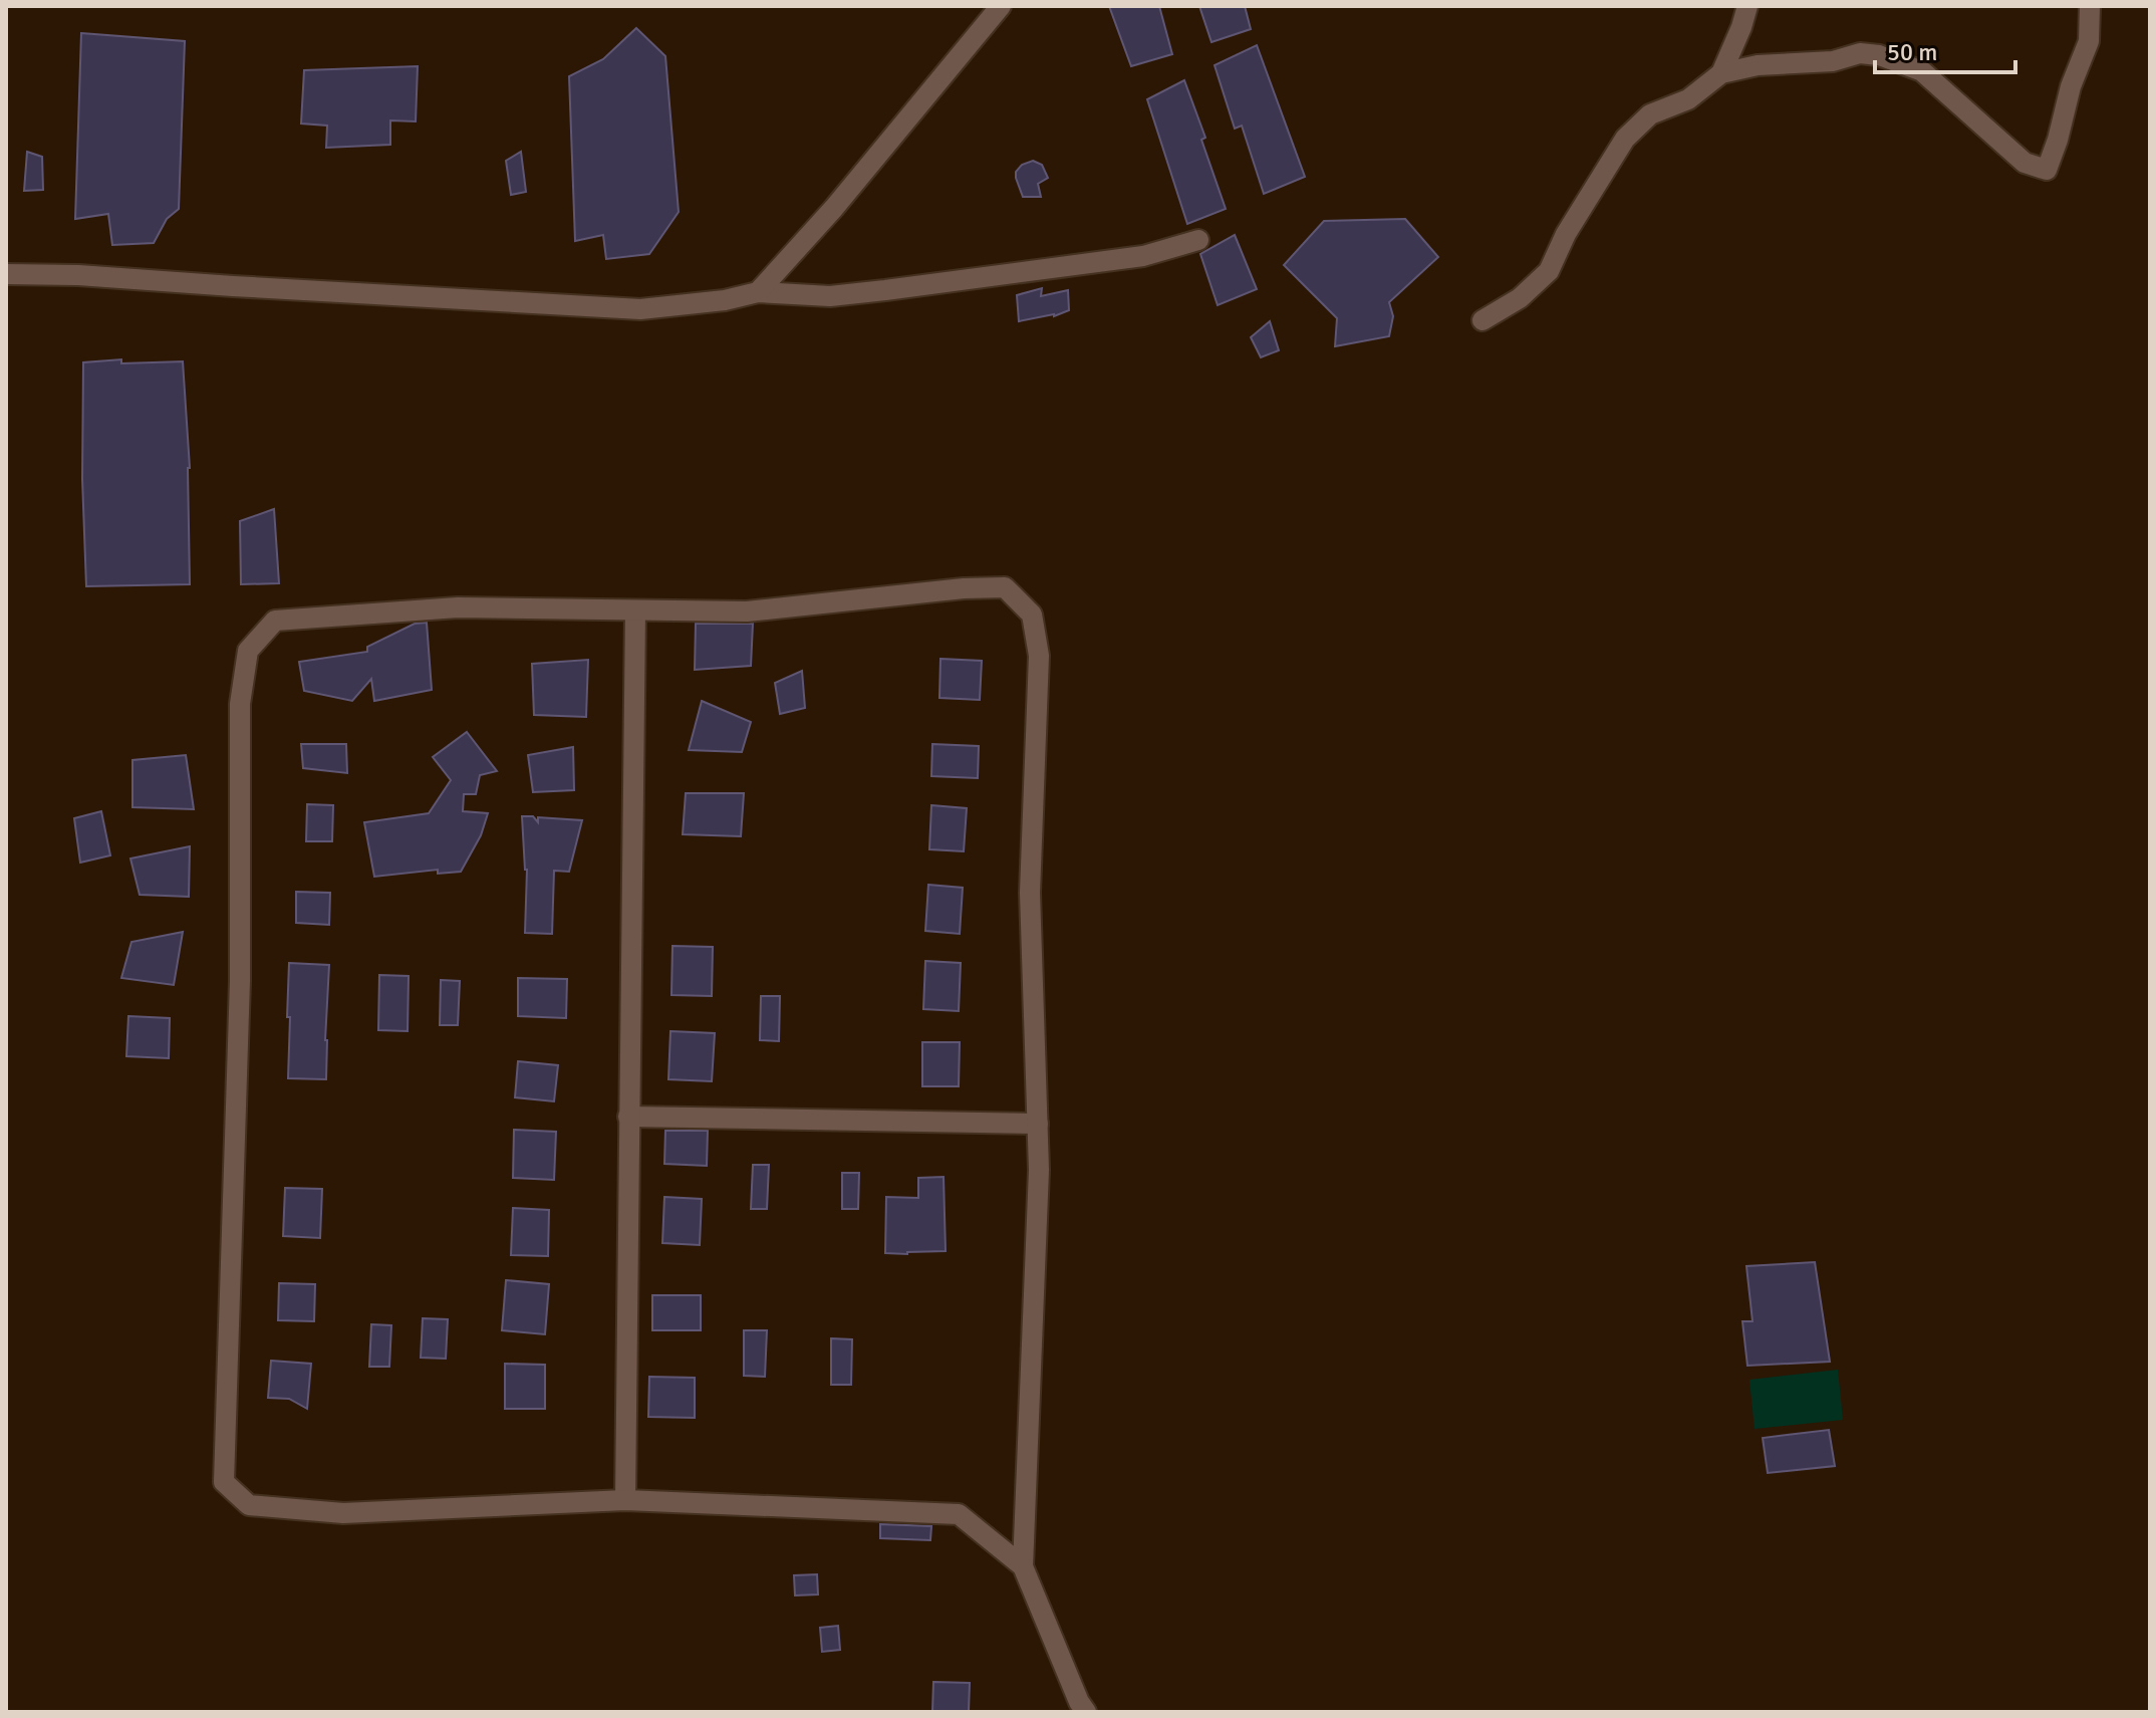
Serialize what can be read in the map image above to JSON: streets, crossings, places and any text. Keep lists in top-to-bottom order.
{
  "scale_bar": "50 m"
}
